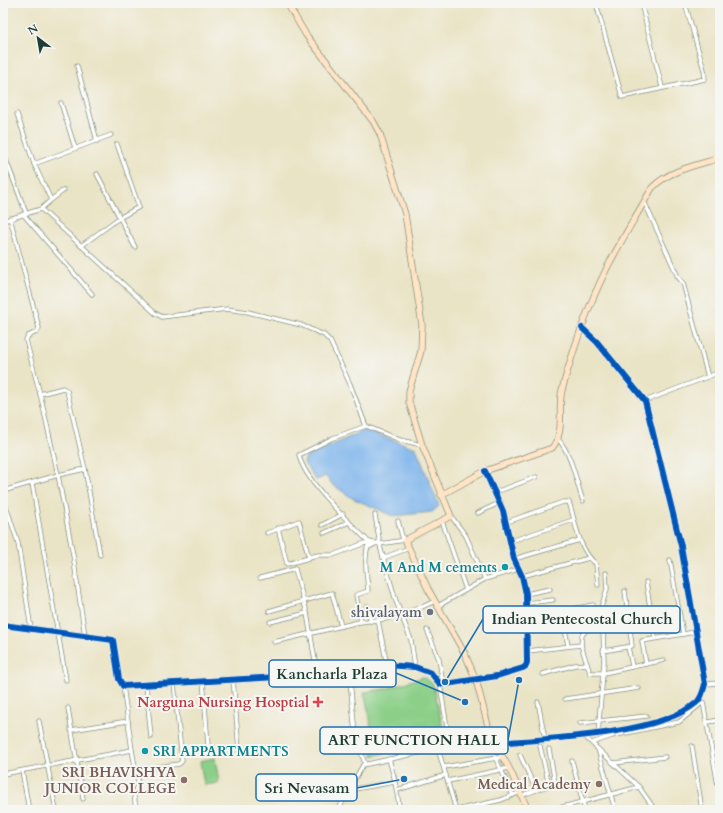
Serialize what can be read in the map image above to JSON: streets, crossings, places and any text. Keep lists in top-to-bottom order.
{
  "places": {
    "other": [
      "M And M cements",
      "shivalayam",
      "ART FUNCTION HALL",
      "Indian Pentecostal Church",
      "Kancharla Plaza",
      "SRI APPARTMENTS",
      "Sri Nevasam",
      "SRI BHAVISHYA JUNIOR COLLEGE",
      "Medical Academy"
    ],
    "health": ["Narguna Nursing Hosptial"]
  },
  "north": "top left"
}
